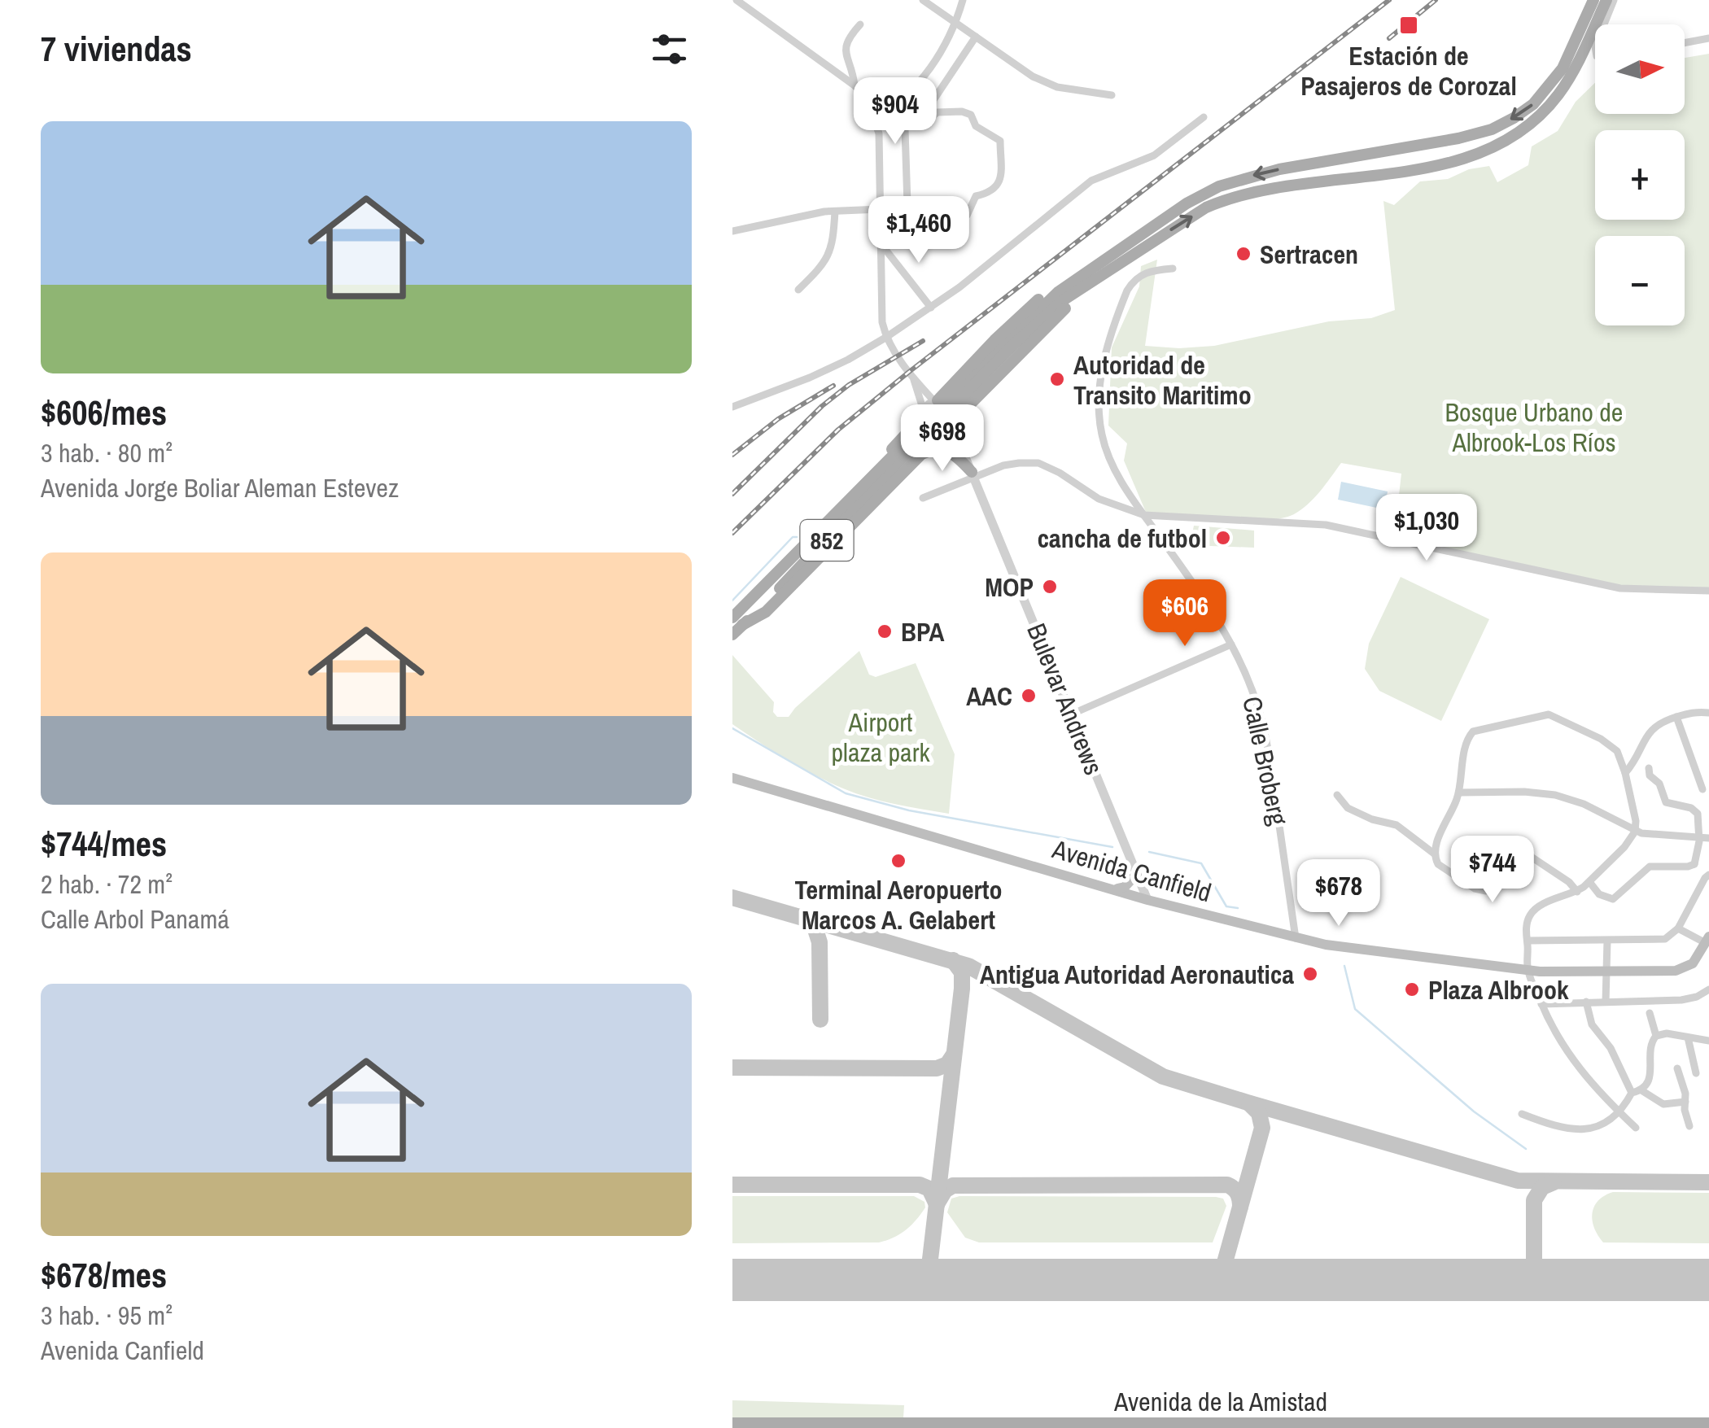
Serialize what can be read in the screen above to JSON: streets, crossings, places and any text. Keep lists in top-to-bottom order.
{
  "streets": {
    "main road": ["852", "Avenida Canfield", "Avenida de la Amistad"],
    "street": ["Bulevar Andrews", "Calle Broberg"]
  },
  "crossings": [
    ["Bulevar Andrews", "Avenida Canfield"],
    ["Calle Broberg", "Avenida Canfield"]
  ],
  "parks": ["Bosque Urbano de Albrook-Los Ríos", "Airport plaza park"],
  "places": {
    "transit": ["Estación de Pasajeros de Corozal"],
    "other": [
      "Sertracen",
      "Autoridad de Transito Maritimo",
      "cancha de futbol",
      "MOP",
      "BPA",
      "AAC",
      "Terminal Aeropuerto Marcos A. Gelabert",
      "Antigua Autoridad Aeronautica",
      "Plaza Albrook"
    ]
  },
  "north": "right",
  "page": {
    "heading": "7 viviendas",
    "map_buttons": ["+", "−"],
    "price": [
      "$904",
      "$1,460",
      "$698",
      "$1,030",
      "$606",
      "$744",
      "$678"
    ],
    "list": [
      {
        "name": "$606/mes",
        "note": "3 hab. · 80 m² · Avenida Jorge Boliar Aleman Estevez"
      },
      {
        "name": "$744/mes",
        "note": "2 hab. · 72 m² · Calle Arbol Panamá"
      },
      {
        "name": "$678/mes",
        "note": "3 hab. · 95 m² · Avenida Canfield"
      }
    ]
  }
}
